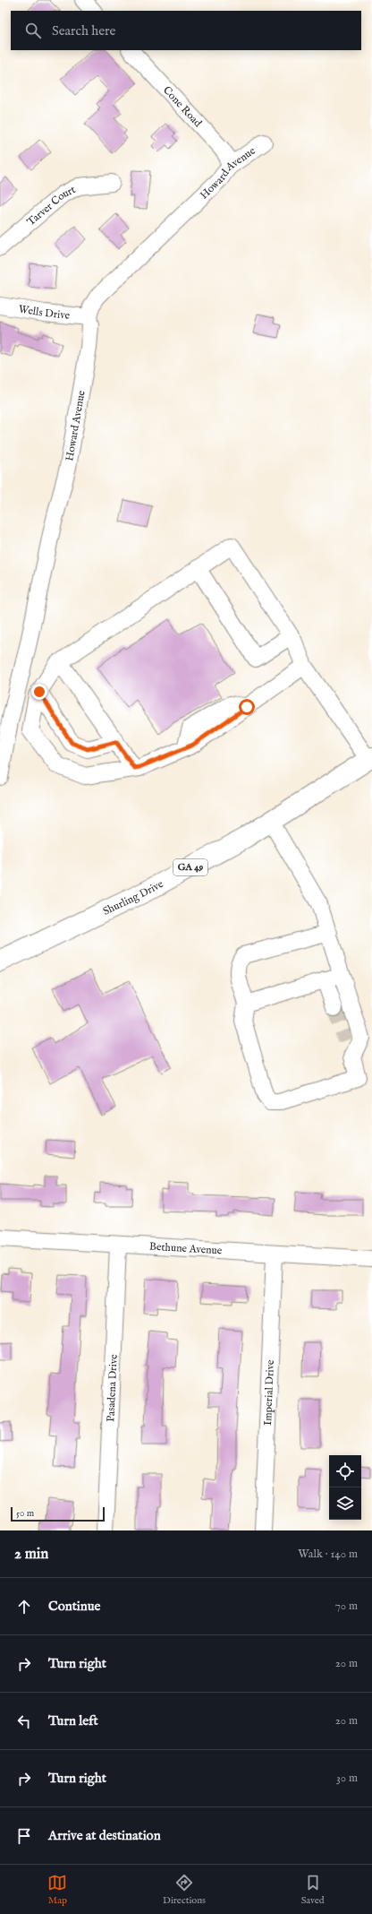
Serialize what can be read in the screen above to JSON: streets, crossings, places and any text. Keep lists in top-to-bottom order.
{
  "streets": {
    "main road": ["GA 49", "Shurling Drive"],
    "street": [
      "Cone Road",
      "Howard Avenue",
      "Tarver Court",
      "Wells Drive",
      "Bethune Avenue",
      "Pasadena Drive",
      "Imperial Drive"
    ]
  },
  "crossings": [
    ["Cone Road", "Howard Avenue"],
    ["Howard Avenue", "Wells Drive"],
    ["Bethune Avenue", "Pasadena Drive"],
    ["Bethune Avenue", "Imperial Drive"]
  ],
  "scale_bar": "50 m",
  "page": {
    "search": "Search here",
    "scale": "50 m",
    "heading": ["2 min", "Walk · 140 m"],
    "list": [
      ["Continue", "70 m"],
      ["Turn right", "20 m"],
      ["Turn left", "20 m"],
      ["Turn right", "30 m"],
      "Arrive at destination"
    ],
    "nav": ["Map", "Directions", "Saved"]
  }
}
